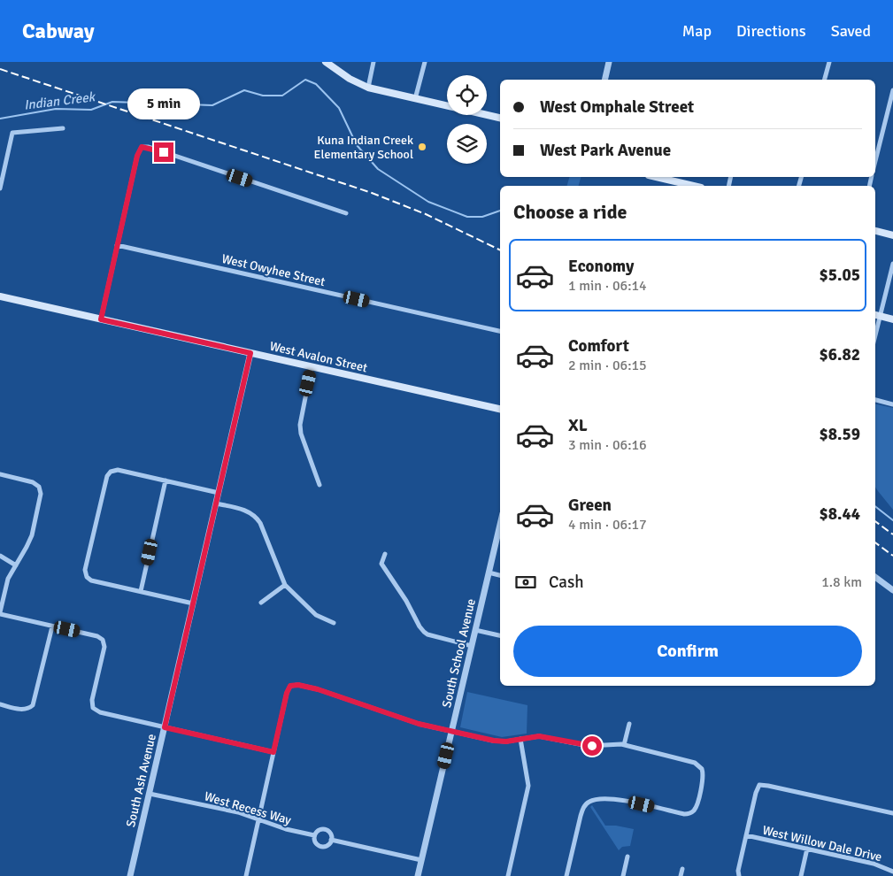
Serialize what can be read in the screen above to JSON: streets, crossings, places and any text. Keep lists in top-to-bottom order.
{
  "streets": {
    "main road": ["West Avalon Street"],
    "street": [
      "West Owyhee Street",
      "South School Avenue",
      "South Ash Avenue",
      "West Recess Way",
      "West Willow Dale Drive"
    ]
  },
  "crossings": [
    ["West Avalon Street", "South Ash Avenue"],
    ["South School Avenue", "West Recess Way"],
    ["South Ash Avenue", "West Recess Way"]
  ],
  "water": ["Indian Creek"],
  "places": ["Kuna Indian Creek Elementary School"],
  "page": {
    "header": "Cabway",
    "nav": ["Map", "Directions", "Saved"],
    "banner": ["West Omphale Street", "West Park Avenue"],
    "bubble": "5 min",
    "heading": "Choose a ride",
    "list": [
      {
        "name": "Economy",
        "note": "1 min · 06:14",
        "value": "$5.05"
      },
      {
        "name": "Comfort",
        "note": "2 min · 06:15",
        "value": "$6.82"
      },
      {
        "name": "XL",
        "note": "3 min · 06:16",
        "value": "$8.59"
      },
      {
        "name": "Green",
        "note": "4 min · 06:17",
        "value": "$8.44"
      }
    ],
    "pay": ["Cash", "1.8 km"],
    "buttons": "Confirm"
  }
}
